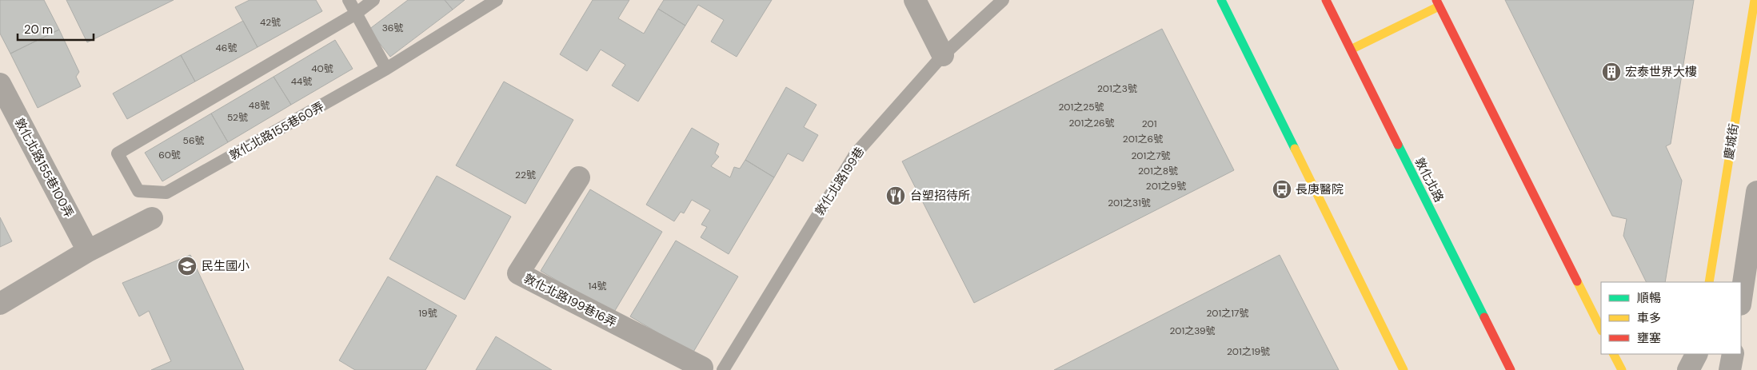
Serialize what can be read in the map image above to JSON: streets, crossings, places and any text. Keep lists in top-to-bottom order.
{
  "streets": {
    "main road": ["慶城街", "敦化北路"],
    "street": ["敦化北路155巷100弄", "敦化北路199巷16弄"],
    "lane": ["敦化北路155巷60弄", "敦化北路199巷"]
  },
  "crossings": [
    ["敦化北路199巷", "敦化北路199巷16弄"]
  ],
  "places": {
    "building": ["宏泰世界大樓"],
    "bus stop": ["長庚醫院"],
    "restaurant": ["台塑招待所"],
    "school or university": ["民生國小"]
  },
  "house_numbers": [
    "42號",
    "36號",
    "46號",
    "40號",
    "44號",
    "201之3號",
    "48號",
    "201之25號",
    "52號",
    "201之26號",
    "201",
    "201之6號",
    "56號",
    "60號",
    "201之7號",
    "201之8號",
    "22號",
    "201之9號",
    "201之31號",
    "14號",
    "19號",
    "201之17號",
    "201之39號",
    "201之19號"
  ],
  "legend": ["順暢", "車多", "壅塞"],
  "scale_bar": "20 m"
}
